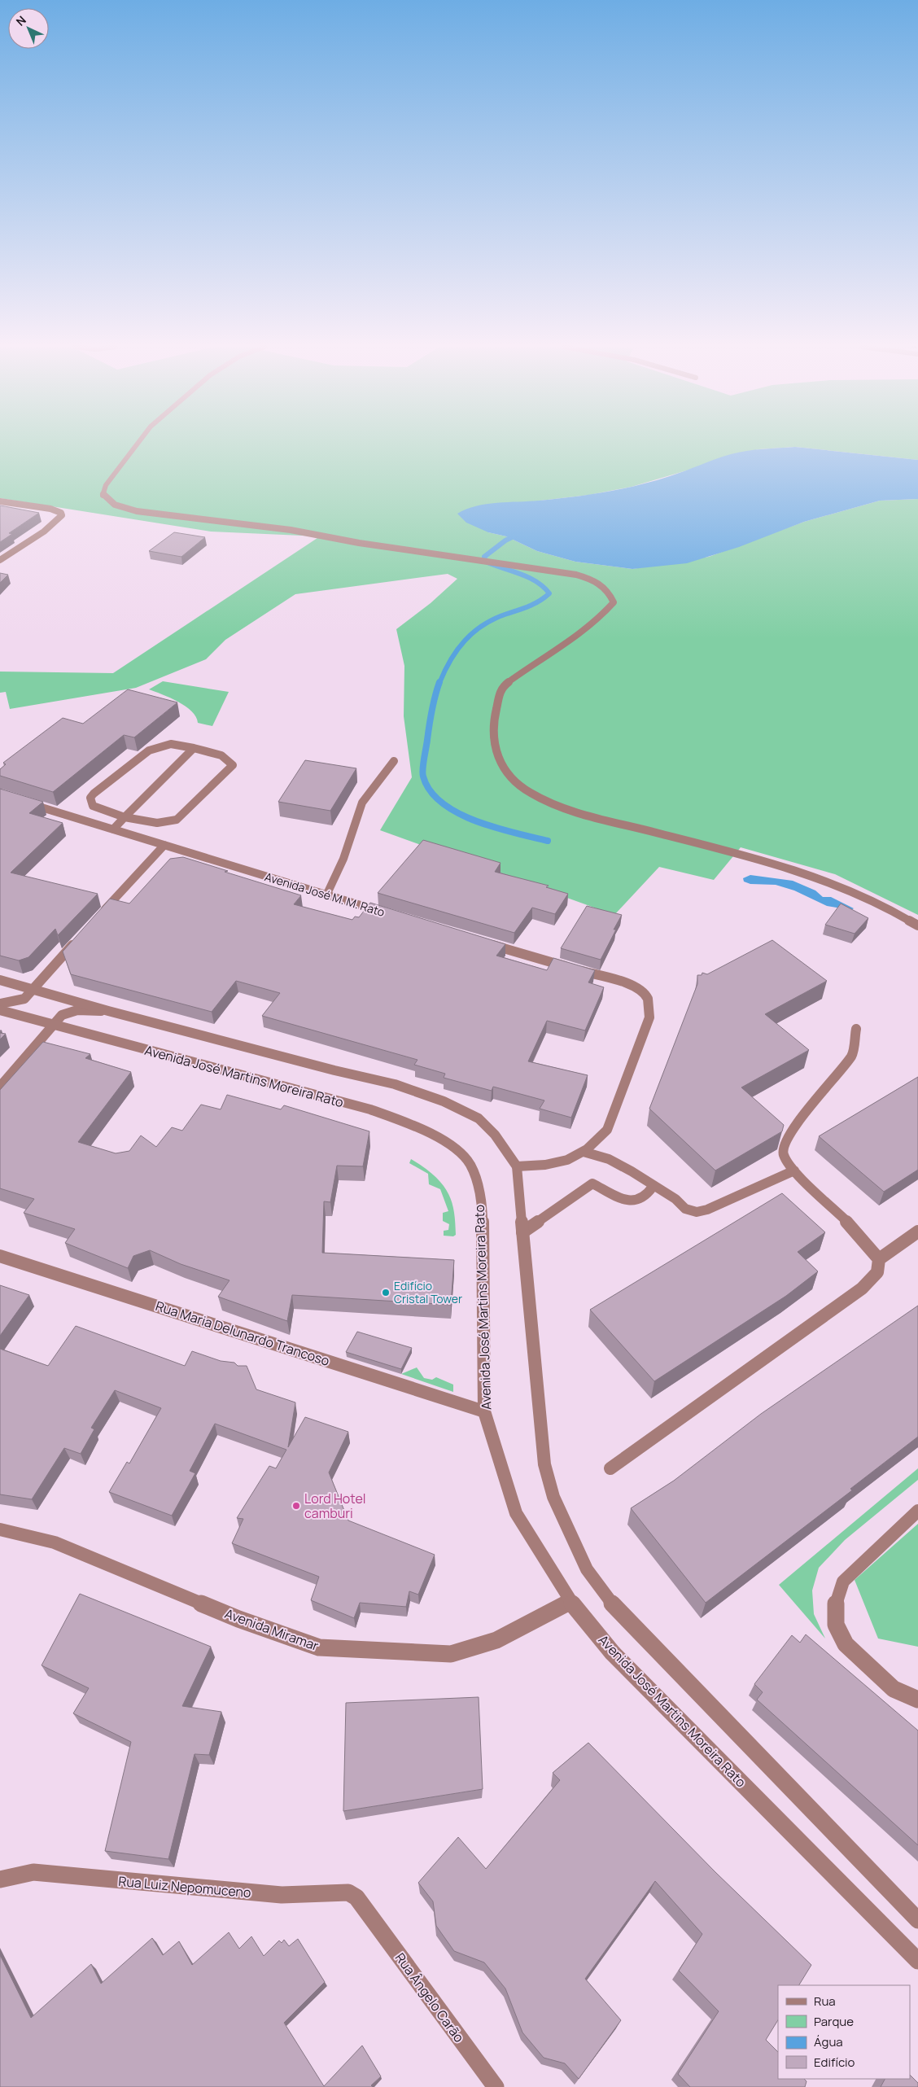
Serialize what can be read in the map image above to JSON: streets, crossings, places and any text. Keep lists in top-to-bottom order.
{
  "streets": {
    "street": [
      "Avenida José M. M. Rato",
      "Avenida José Martins Moreira Rato",
      "Rua Maria Delunardo Trancoso",
      "Avenida Miramar",
      "Rua Luiz Nepomuceno",
      "Rua Ângelo Carão"
    ]
  },
  "crossings": [
    ["Avenida José Martins Moreira Rato", "Rua Maria Delunardo Trancoso"],
    ["Avenida José Martins Moreira Rato", "Avenida Miramar"],
    ["Rua Luiz Nepomuceno", "Rua Ângelo Carão"]
  ],
  "places": ["Edifício Cristal Tower", "Lord Hotel camburi"],
  "legend": [
    "Rua",
    "Parque",
    "Água",
    "Edifício"
  ],
  "north": "top left"
}
